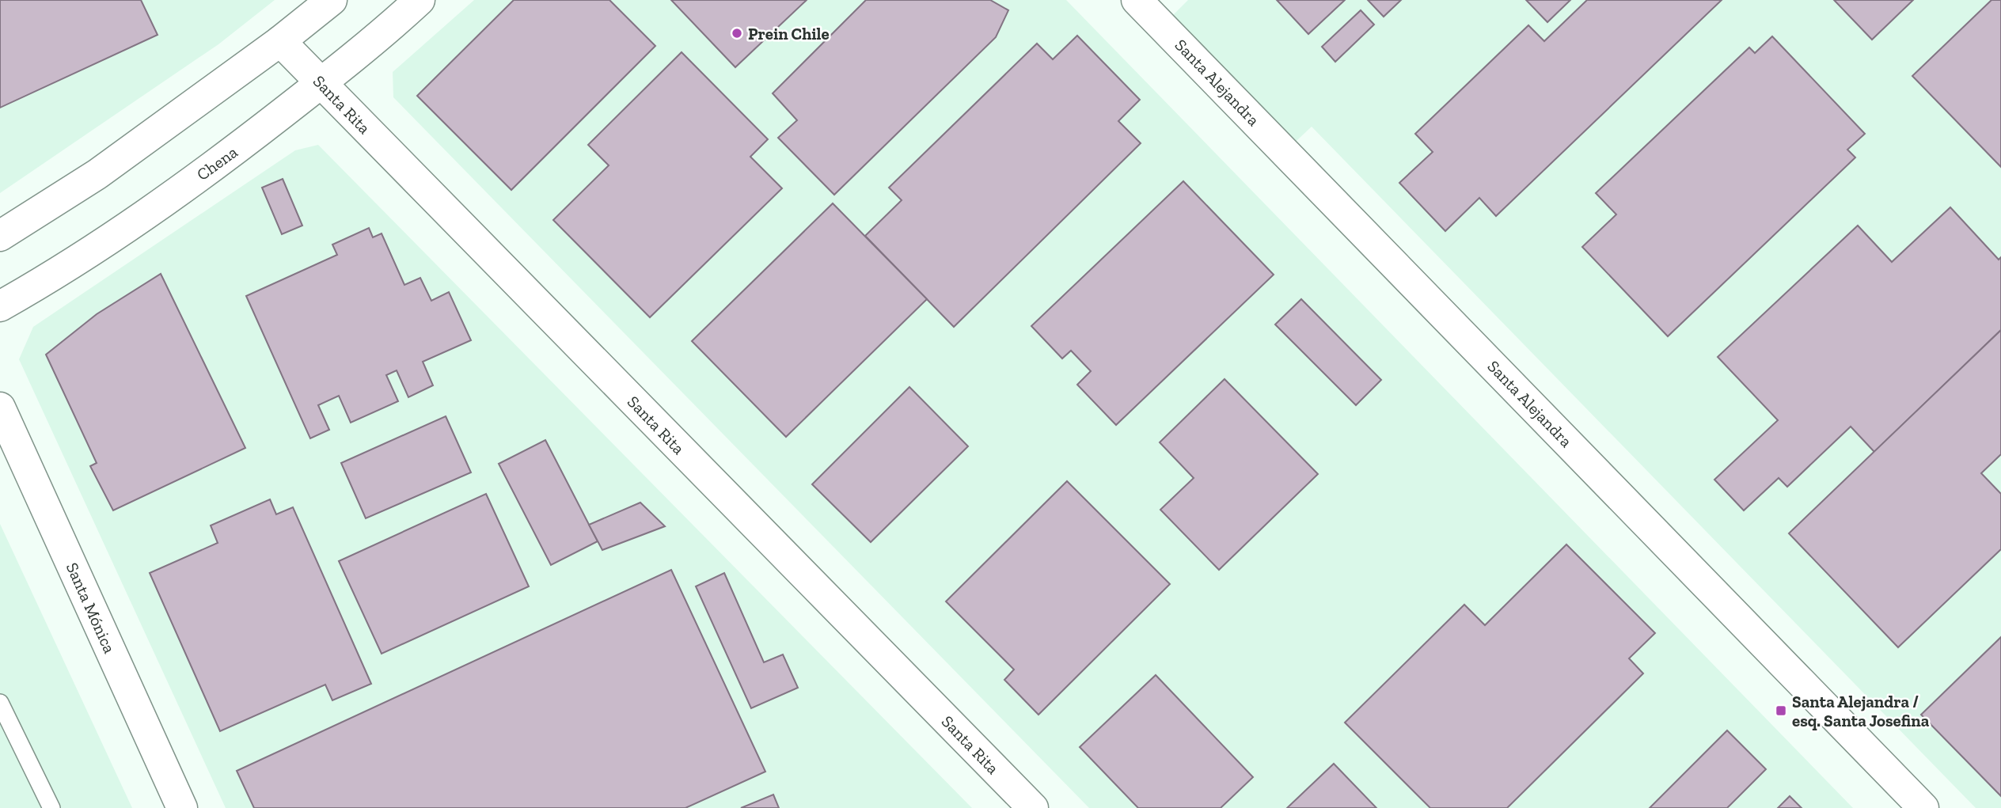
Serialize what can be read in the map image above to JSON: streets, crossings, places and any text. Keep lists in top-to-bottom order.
{
  "streets": {
    "street": [
      "Santa Alejandra",
      "Santa Rita",
      "Chena",
      "Santa Mónica"
    ]
  },
  "crossings": [
    ["Santa Rita", "Chena"]
  ],
  "places": {
    "other": ["Prein Chile"],
    "transit": ["Santa Alejandra / esq. Santa Josefina"]
  }
}
